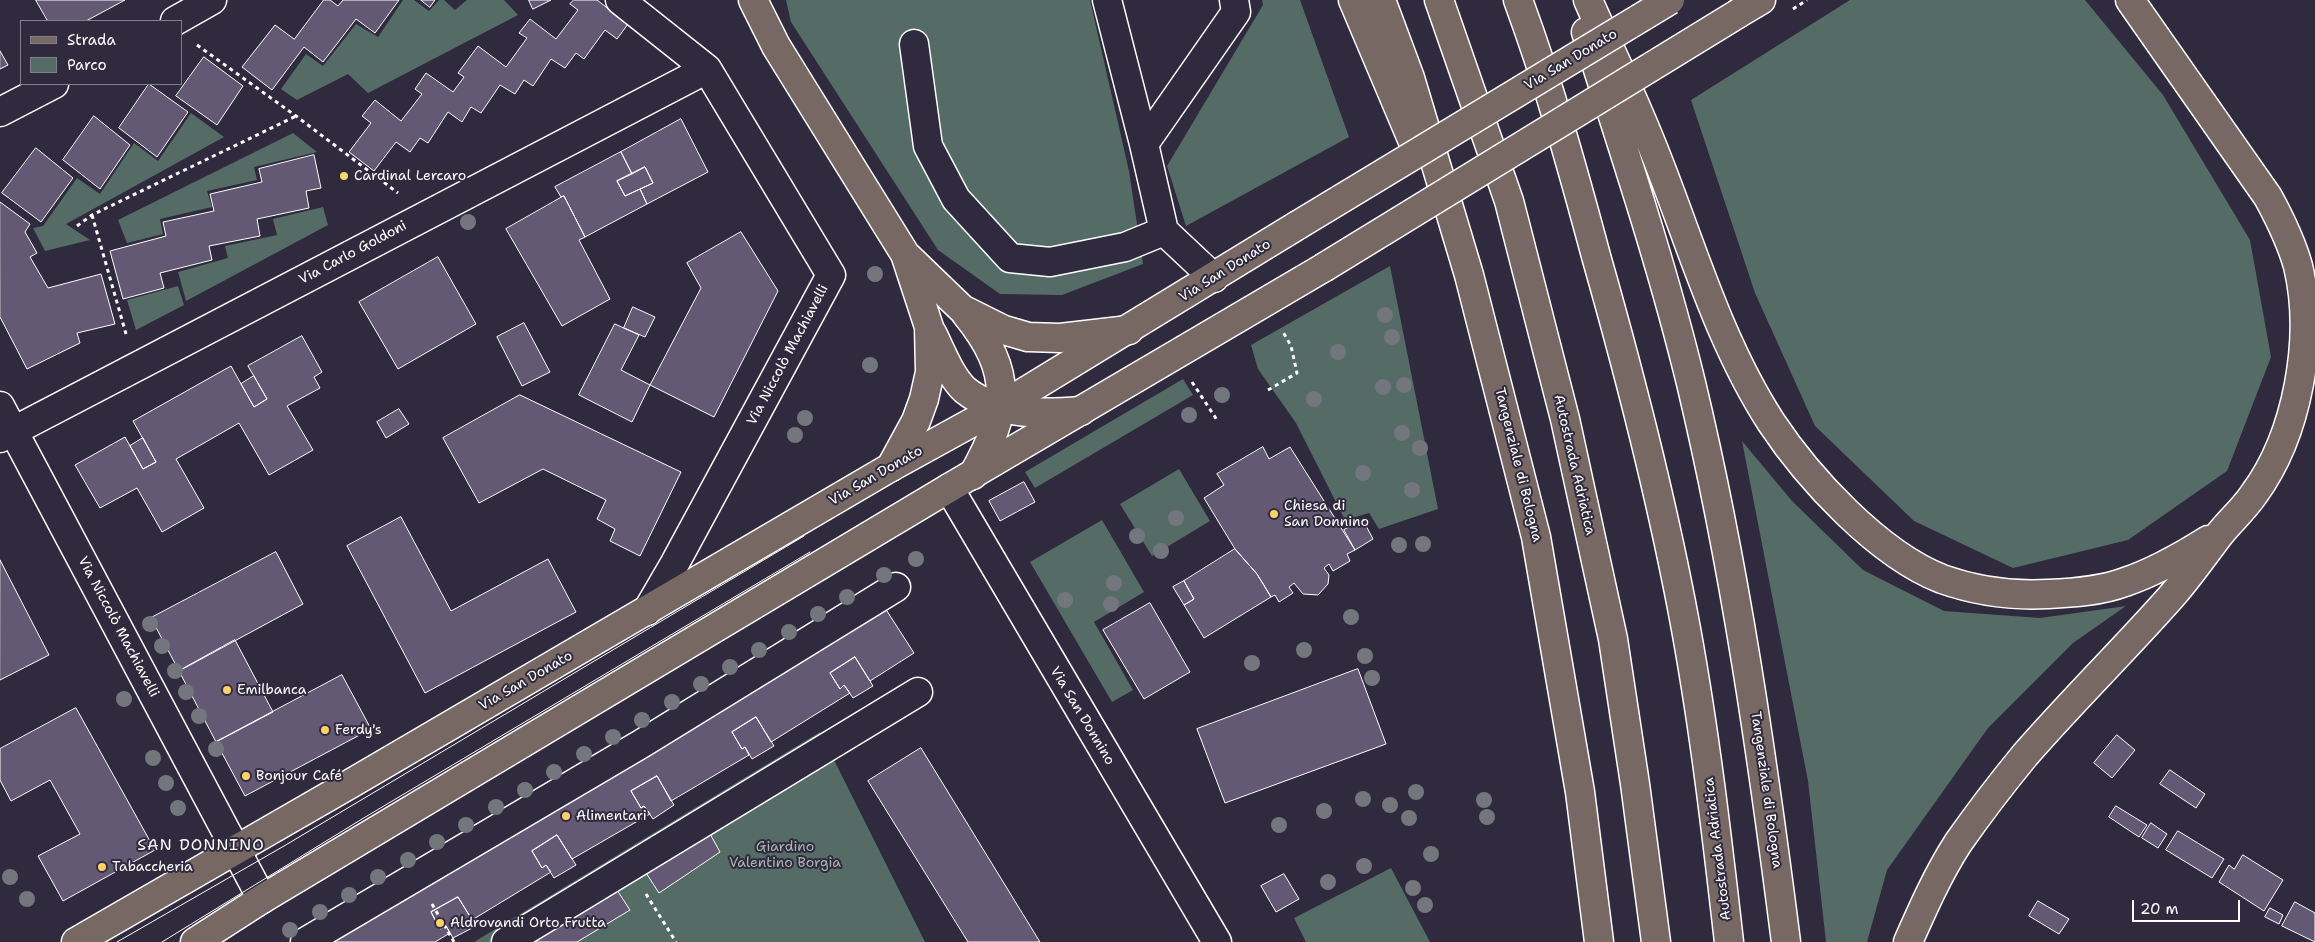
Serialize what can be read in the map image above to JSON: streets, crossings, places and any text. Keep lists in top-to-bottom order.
{
  "streets": {
    "main road": ["Via San Donato", "Tangenziale di Bologna", "Autostrada Adriatica"],
    "street": ["Via Carlo Goldoni", "Via Niccolò Machiavelli", "Via San Donnino"]
  },
  "crossings": [
    ["Via San Donato", "Via Niccolò Machiavelli"],
    ["Via Carlo Goldoni", "Via Niccolò Machiavelli"]
  ],
  "districts": ["SAN DONNINO"],
  "parks": ["Giardino Valentino Borgia"],
  "places": [
    "Cardinal Lercaro",
    "Chiesa di San Donnino",
    "Emilbanca",
    "Ferdy's",
    "Bonjour Café",
    "Alimentari",
    "Tabaccheria",
    "Aldrovandi Orto Frutta"
  ],
  "legend": ["Strada", "Parco"],
  "scale_bar": "20 m"
}
